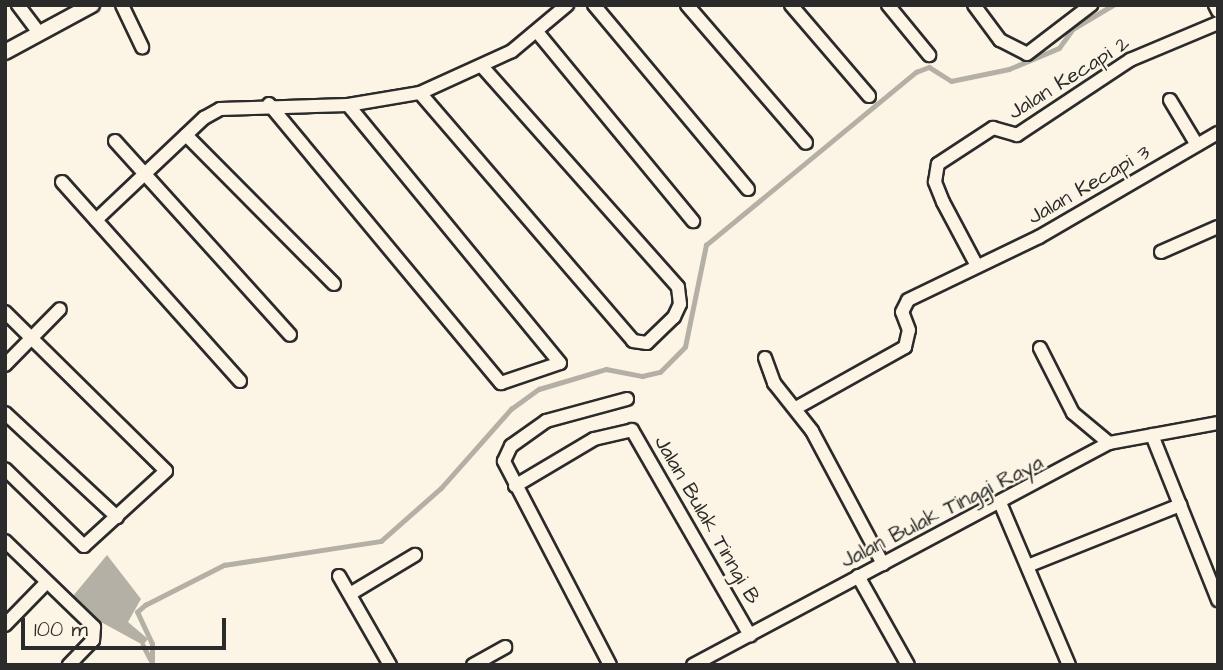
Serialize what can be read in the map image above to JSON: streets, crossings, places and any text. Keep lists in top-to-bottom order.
{
  "streets": {
    "street": [
      "Jalan Kecapi 2",
      "Jalan Kecapi 3",
      "Jalan Bulak Tinggi Raya",
      "Jalan Bulak Tinngi B"
    ]
  },
  "crossings": [
    ["Jalan Kecapi 2", "Jalan Kecapi 3"],
    ["Jalan Bulak Tinggi Raya", "Jalan Bulak Tinngi B"]
  ],
  "scale_bar": "100 m"
}
